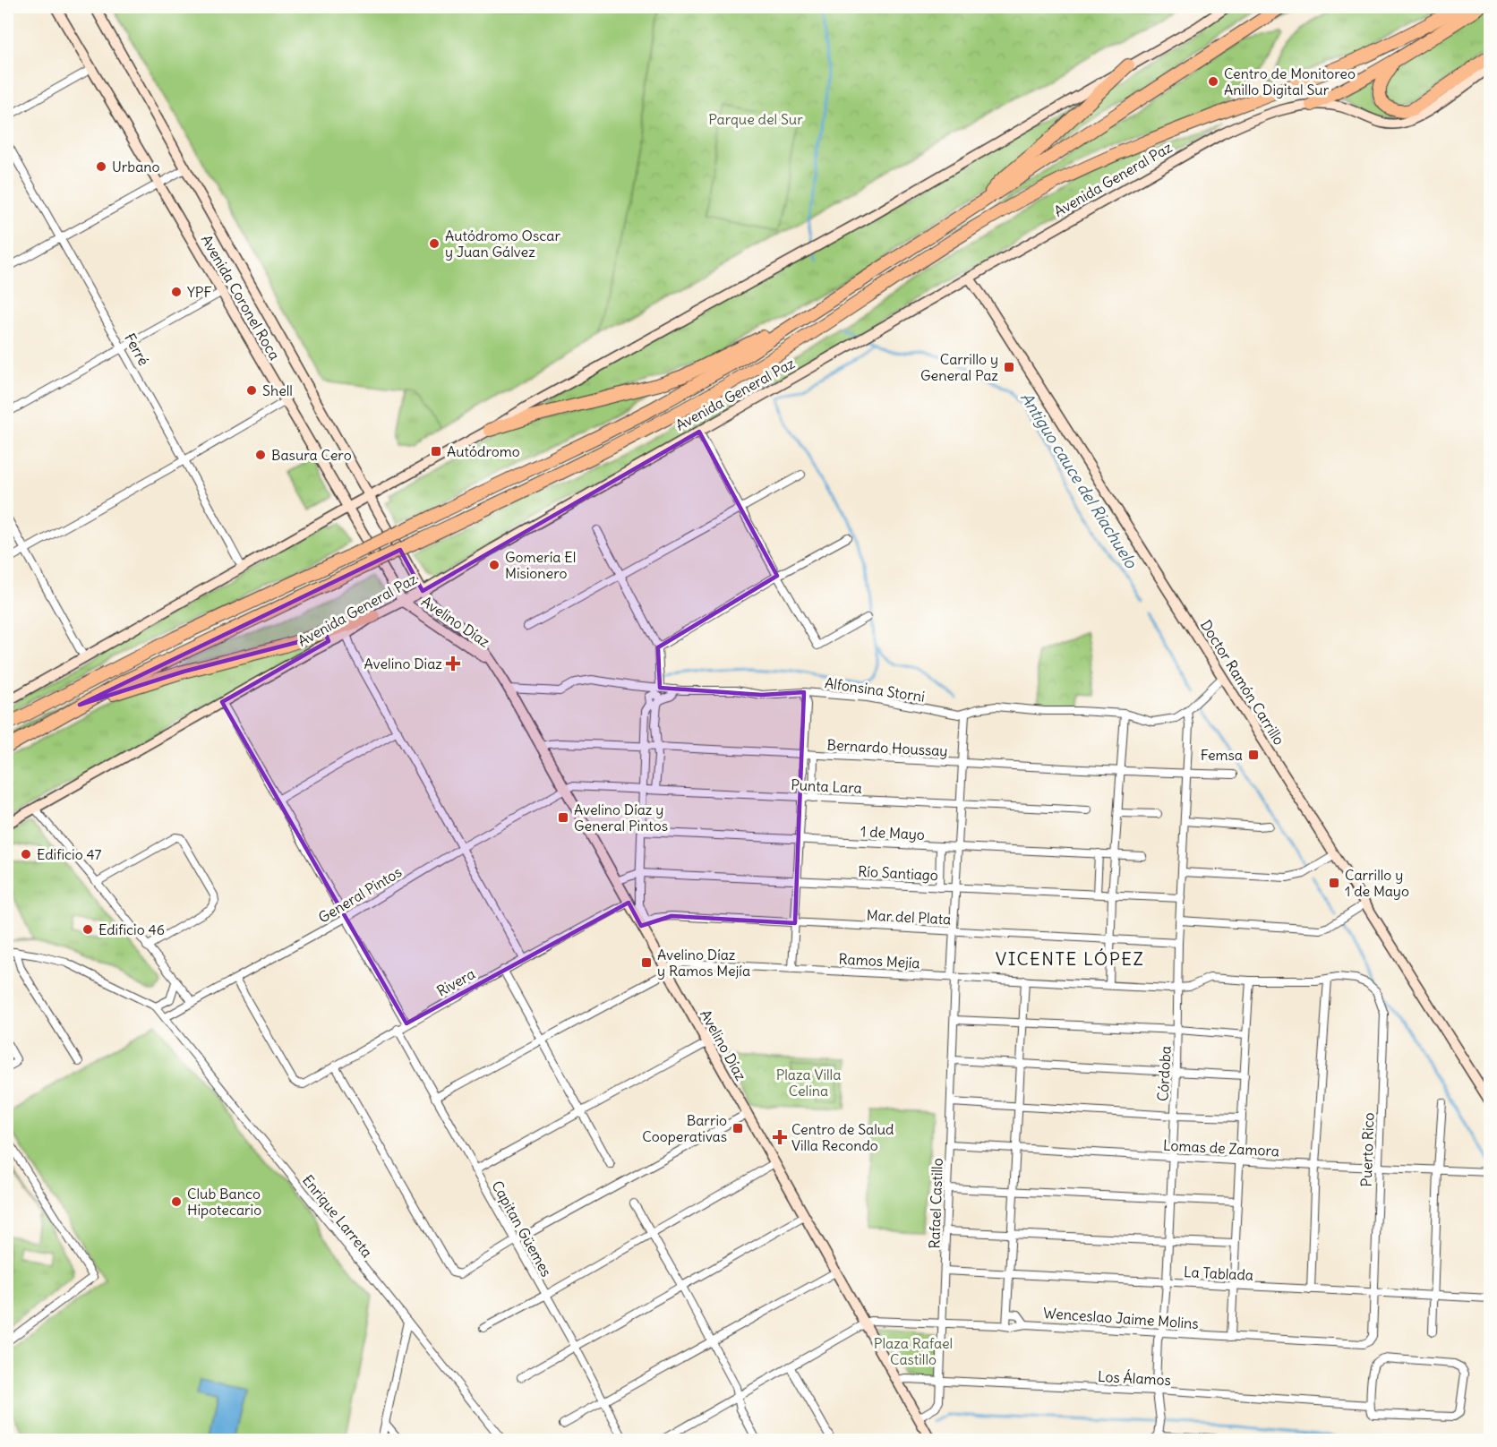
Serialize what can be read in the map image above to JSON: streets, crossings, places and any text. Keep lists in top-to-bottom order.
{
  "streets": {
    "highway": ["Avenida General Paz"],
    "street": [
      "Avenida Coronel Roca",
      "Ferré",
      "Avelino Díaz",
      "Doctor Ramón Carrillo",
      "Alfonsina Storni",
      "Bernardo Houssay",
      "Punta Lara",
      "1 de Mayo",
      "Río Santiago",
      "General Pintos",
      "Mar del Plata",
      "Ramos Mejía",
      "Rivera",
      "Córdoba",
      "Lomas de Zamora",
      "Puerto Rico",
      "Rafael Castillo",
      "Enrique Larreta",
      "Capitan Güemes",
      "La Tablada",
      "Wenceslao Jaime Molins",
      "Los Álamos"
    ]
  },
  "crossings": [
    ["Avenida General Paz", "Avenida Coronel Roca"],
    ["Avenida General Paz", "Avelino Díaz"],
    ["Avenida General Paz", "Doctor Ramón Carrillo"],
    ["Avenida Coronel Roca", "Avelino Díaz"],
    ["Avelino Díaz", "Alfonsina Storni"],
    ["Avelino Díaz", "Bernardo Houssay"],
    ["Avelino Díaz", "Punta Lara"],
    ["Avelino Díaz", "Río Santiago"],
    ["Avelino Díaz", "General Pintos"],
    ["Avelino Díaz", "Mar del Plata"],
    ["Avelino Díaz", "Ramos Mejía"],
    ["Avelino Díaz", "Rivera"],
    ["Avelino Díaz", "Rafael Castillo"],
    ["Avelino Díaz", "Wenceslao Jaime Molins"],
    ["Avelino Díaz", "Los Álamos"],
    ["Doctor Ramón Carrillo", "Alfonsina Storni"],
    ["Alfonsina Storni", "Córdoba"],
    ["Alfonsina Storni", "Rafael Castillo"],
    ["Bernardo Houssay", "Córdoba"],
    ["Bernardo Houssay", "Rafael Castillo"],
    ["Punta Lara", "General Pintos"],
    ["Punta Lara", "Rafael Castillo"],
    ["1 de Mayo", "Rafael Castillo"],
    ["Río Santiago", "Córdoba"],
    ["Río Santiago", "Rafael Castillo"],
    ["General Pintos", "Rivera"],
    ["General Pintos", "Enrique Larreta"],
    ["Mar del Plata", "Córdoba"],
    ["Mar del Plata", "Rafael Castillo"],
    ["Ramos Mejía", "Córdoba"],
    ["Ramos Mejía", "Puerto Rico"],
    ["Ramos Mejía", "Rafael Castillo"],
    ["Ramos Mejía", "Capitan Güemes"],
    ["Rivera", "Capitan Güemes"],
    ["Córdoba", "Lomas de Zamora"],
    ["Córdoba", "La Tablada"],
    ["Córdoba", "Wenceslao Jaime Molins"],
    ["Córdoba", "Los Álamos"],
    ["Lomas de Zamora", "Puerto Rico"],
    ["Lomas de Zamora", "Rafael Castillo"],
    ["Puerto Rico", "La Tablada"],
    ["Puerto Rico", "Wenceslao Jaime Molins"],
    ["Rafael Castillo", "La Tablada"],
    ["Rafael Castillo", "Wenceslao Jaime Molins"],
    ["Rafael Castillo", "Los Álamos"]
  ],
  "districts": ["VICENTE LÓPEZ"],
  "water": ["Antiguo cauce del Riachuelo"],
  "parks": ["Parque del Sur", "Plaza Villa Celina", "Plaza Rafael Castillo"],
  "places": {
    "other": [
      "Centro de Monitoreo Anillo Digital Sur",
      "Urbano",
      "Autódromo Oscar y Juan Gálvez",
      "YPF",
      "Shell",
      "Basura Cero",
      "Gomería El Misionero",
      "Edificio 47",
      "Edificio 46",
      "Club Banco Hipotecario"
    ],
    "transit": [
      "Carrillo y General Paz",
      "Autódromo",
      "Femsa",
      "Avelino Díaz y General Pintos",
      "Carrillo y 1 de Mayo",
      "Avelino Díaz y Ramos Mejía",
      "Barrio Cooperativas"
    ],
    "health": ["Avelino Diaz", "Centro de Salud Villa Recondo"]
  }
}
